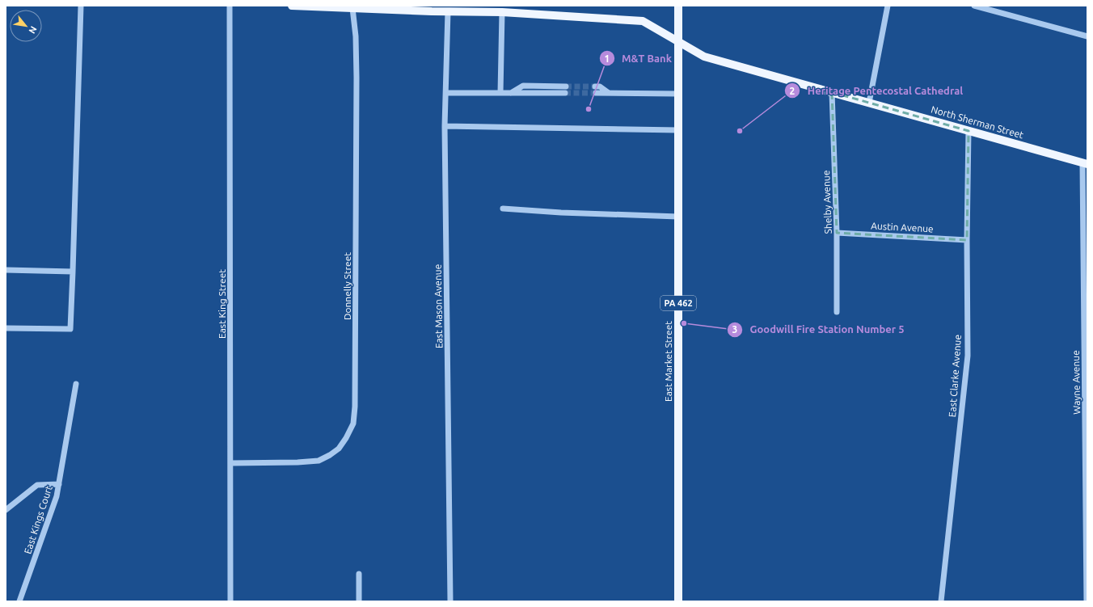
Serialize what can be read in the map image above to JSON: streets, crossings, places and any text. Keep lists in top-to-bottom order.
{
  "streets": {
    "main road": ["North Sherman Street", "PA 462", "East Market Street"],
    "street": [
      "Shelby Avenue",
      "Austin Avenue",
      "Donnelly Street",
      "East King Street",
      "East Mason Avenue",
      "East Clarke Avenue",
      "Wayne Avenue",
      "East Kings Court"
    ]
  },
  "crossings": [
    ["North Sherman Street", "Shelby Avenue"],
    ["North Sherman Street", "Donnelly Street"],
    ["North Sherman Street", "East Mason Avenue"],
    ["North Sherman Street", "East Market Street"],
    ["North Sherman Street", "East Clarke Avenue"],
    ["North Sherman Street", "Wayne Avenue"],
    ["Shelby Avenue", "Austin Avenue"],
    ["Austin Avenue", "East Clarke Avenue"],
    ["Donnelly Street", "East King Street"]
  ],
  "places": ["M&T Bank", "Heritage Pentecostal Cathedral", "Goodwill Fire Station Number 5"],
  "north": "bottom right"
}
